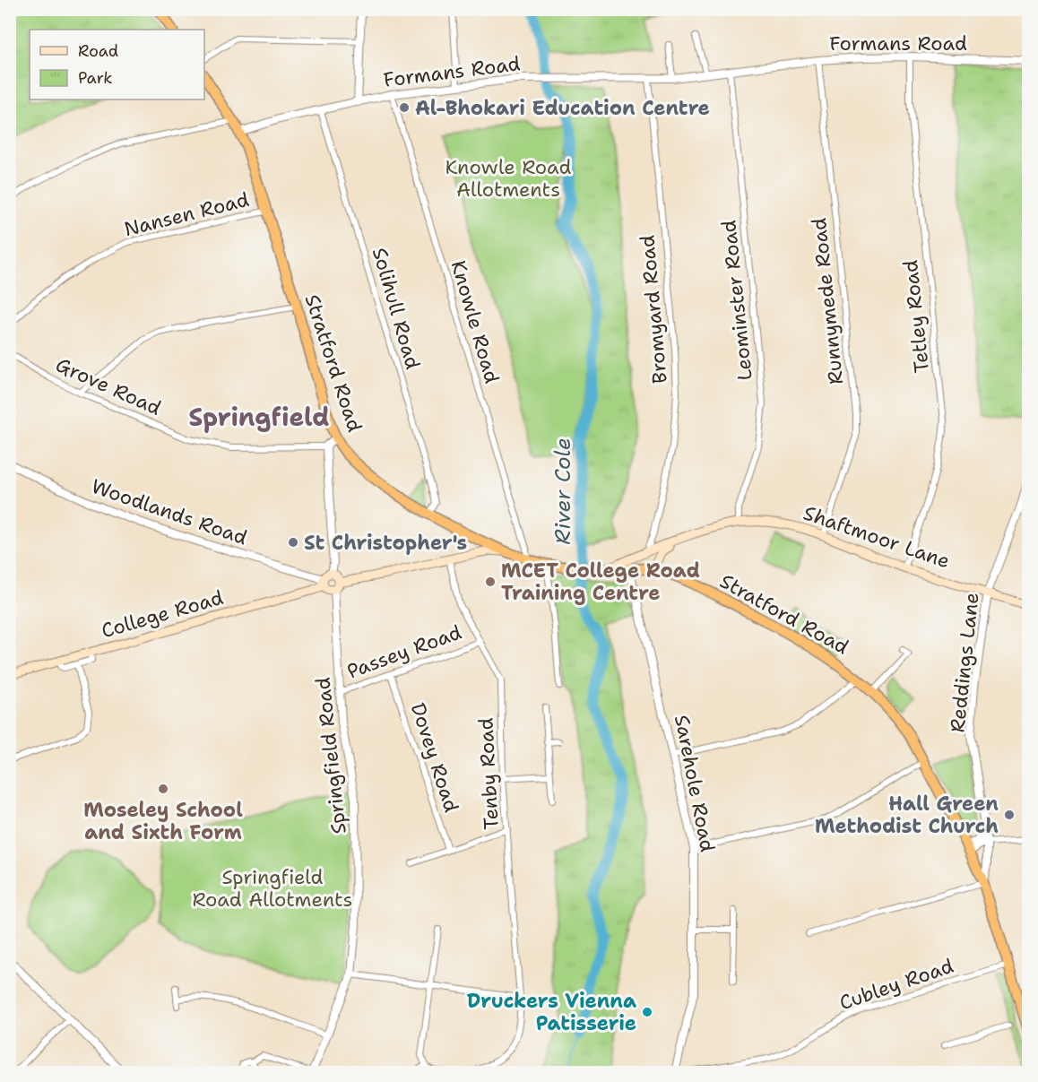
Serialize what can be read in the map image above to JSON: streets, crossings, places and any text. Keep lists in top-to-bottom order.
{
  "streets": {
    "highway": ["Stratford Road"],
    "main road": ["Shaftmoor Lane", "College Road"],
    "street": [
      "Formans Road",
      "Nansen Road",
      "Leominster Road",
      "Runnymede Road",
      "Solihull Road",
      "Bromyard Road",
      "Tetley Road",
      "Knowle Road",
      "Grove Road",
      "Woodlands Road",
      "Passey Road",
      "Reddings Lane",
      "Springfield Road",
      "Dovey Road",
      "Tenby Road",
      "Sarehole Road",
      "Cubley Road"
    ]
  },
  "crossings": [
    ["Formans Road", "Leominster Road"],
    ["Formans Road", "Runnymede Road"],
    ["Formans Road", "Solihull Road"],
    ["Formans Road", "Bromyard Road"],
    ["Formans Road", "Tetley Road"],
    ["Formans Road", "Knowle Road"],
    ["Formans Road", "Stratford Road"],
    ["Nansen Road", "Stratford Road"],
    ["Leominster Road", "Shaftmoor Lane"],
    ["Runnymede Road", "Shaftmoor Lane"],
    ["Solihull Road", "Stratford Road"],
    ["Bromyard Road", "Shaftmoor Lane"],
    ["Tetley Road", "Shaftmoor Lane"],
    ["Knowle Road", "Stratford Road"],
    ["Stratford Road", "Shaftmoor Lane"],
    ["Stratford Road", "Reddings Lane"],
    ["Stratford Road", "Sarehole Road"],
    ["Stratford Road", "Cubley Road"],
    ["Woodlands Road", "College Road"],
    ["Shaftmoor Lane", "Reddings Lane"],
    ["Passey Road", "Springfield Road"],
    ["Passey Road", "Dovey Road"],
    ["Passey Road", "Tenby Road"],
    ["Sarehole Road", "Cubley Road"]
  ],
  "districts": ["Springfield"],
  "water": ["River Cole"],
  "parks": ["Knowle Road Allotments", "Springfield Road Allotments"],
  "places": [
    "Al-Bhokari Education Centre",
    "St Christopher's",
    "MCET College Road Training Centre",
    "Moseley School and Sixth Form",
    "Hall Green Methodist Church",
    "Druckers Vienna Patisserie"
  ],
  "legend": ["Road", "Park"]
}
